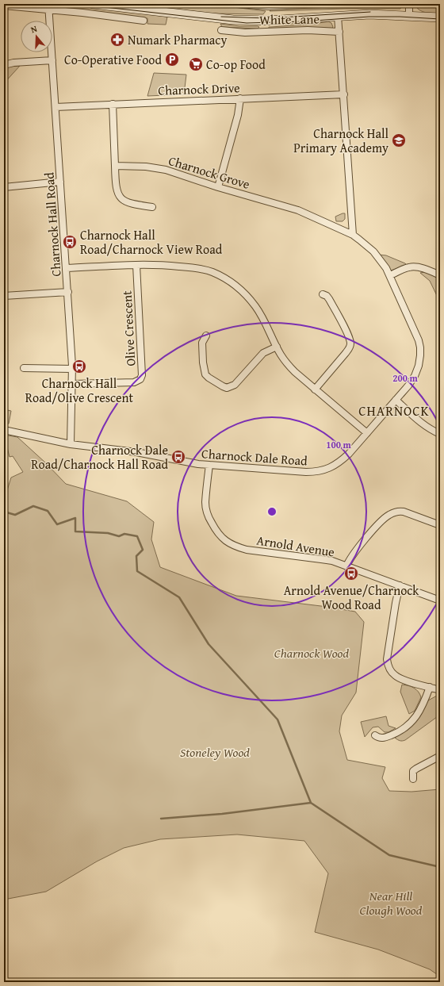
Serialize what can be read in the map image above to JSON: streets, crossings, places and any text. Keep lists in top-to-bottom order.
{
  "streets": {
    "main road": ["White Lane"],
    "street": [
      "Charnock Drive",
      "Charnock Grove",
      "Charnock Hall Road",
      "Olive Crescent",
      "Charnock Dale Road",
      "Arnold Avenue"
    ]
  },
  "crossings": [
    ["Charnock Drive", "Charnock Hall Road"],
    ["Charnock Grove", "Charnock Dale Road"],
    ["Charnock Hall Road", "Olive Crescent"],
    ["Charnock Hall Road", "Charnock Dale Road"],
    ["Charnock Dale Road", "Arnold Avenue"]
  ],
  "districts": ["CHARNOCK"],
  "parks": ["Charnock Wood", "Stoneley Wood", "Near Hill Clough Wood"],
  "places": {
    "pharmacy": ["Numark Pharmacy"],
    "parking": ["Co-Operative Food"],
    "supermarket": ["Co-op Food"],
    "school or university": ["Charnock Hall Primary Academy"],
    "bus stop": [
      "Charnock Hall Road/Charnock View Road",
      "Charnock Hall Road/Olive Crescent",
      "Charnock Dale Road/Charnock Hall Road",
      "Arnold Avenue/Charnock Wood Road"
    ]
  },
  "north": "top",
  "rings": ["200 m", "100 m"]
}
